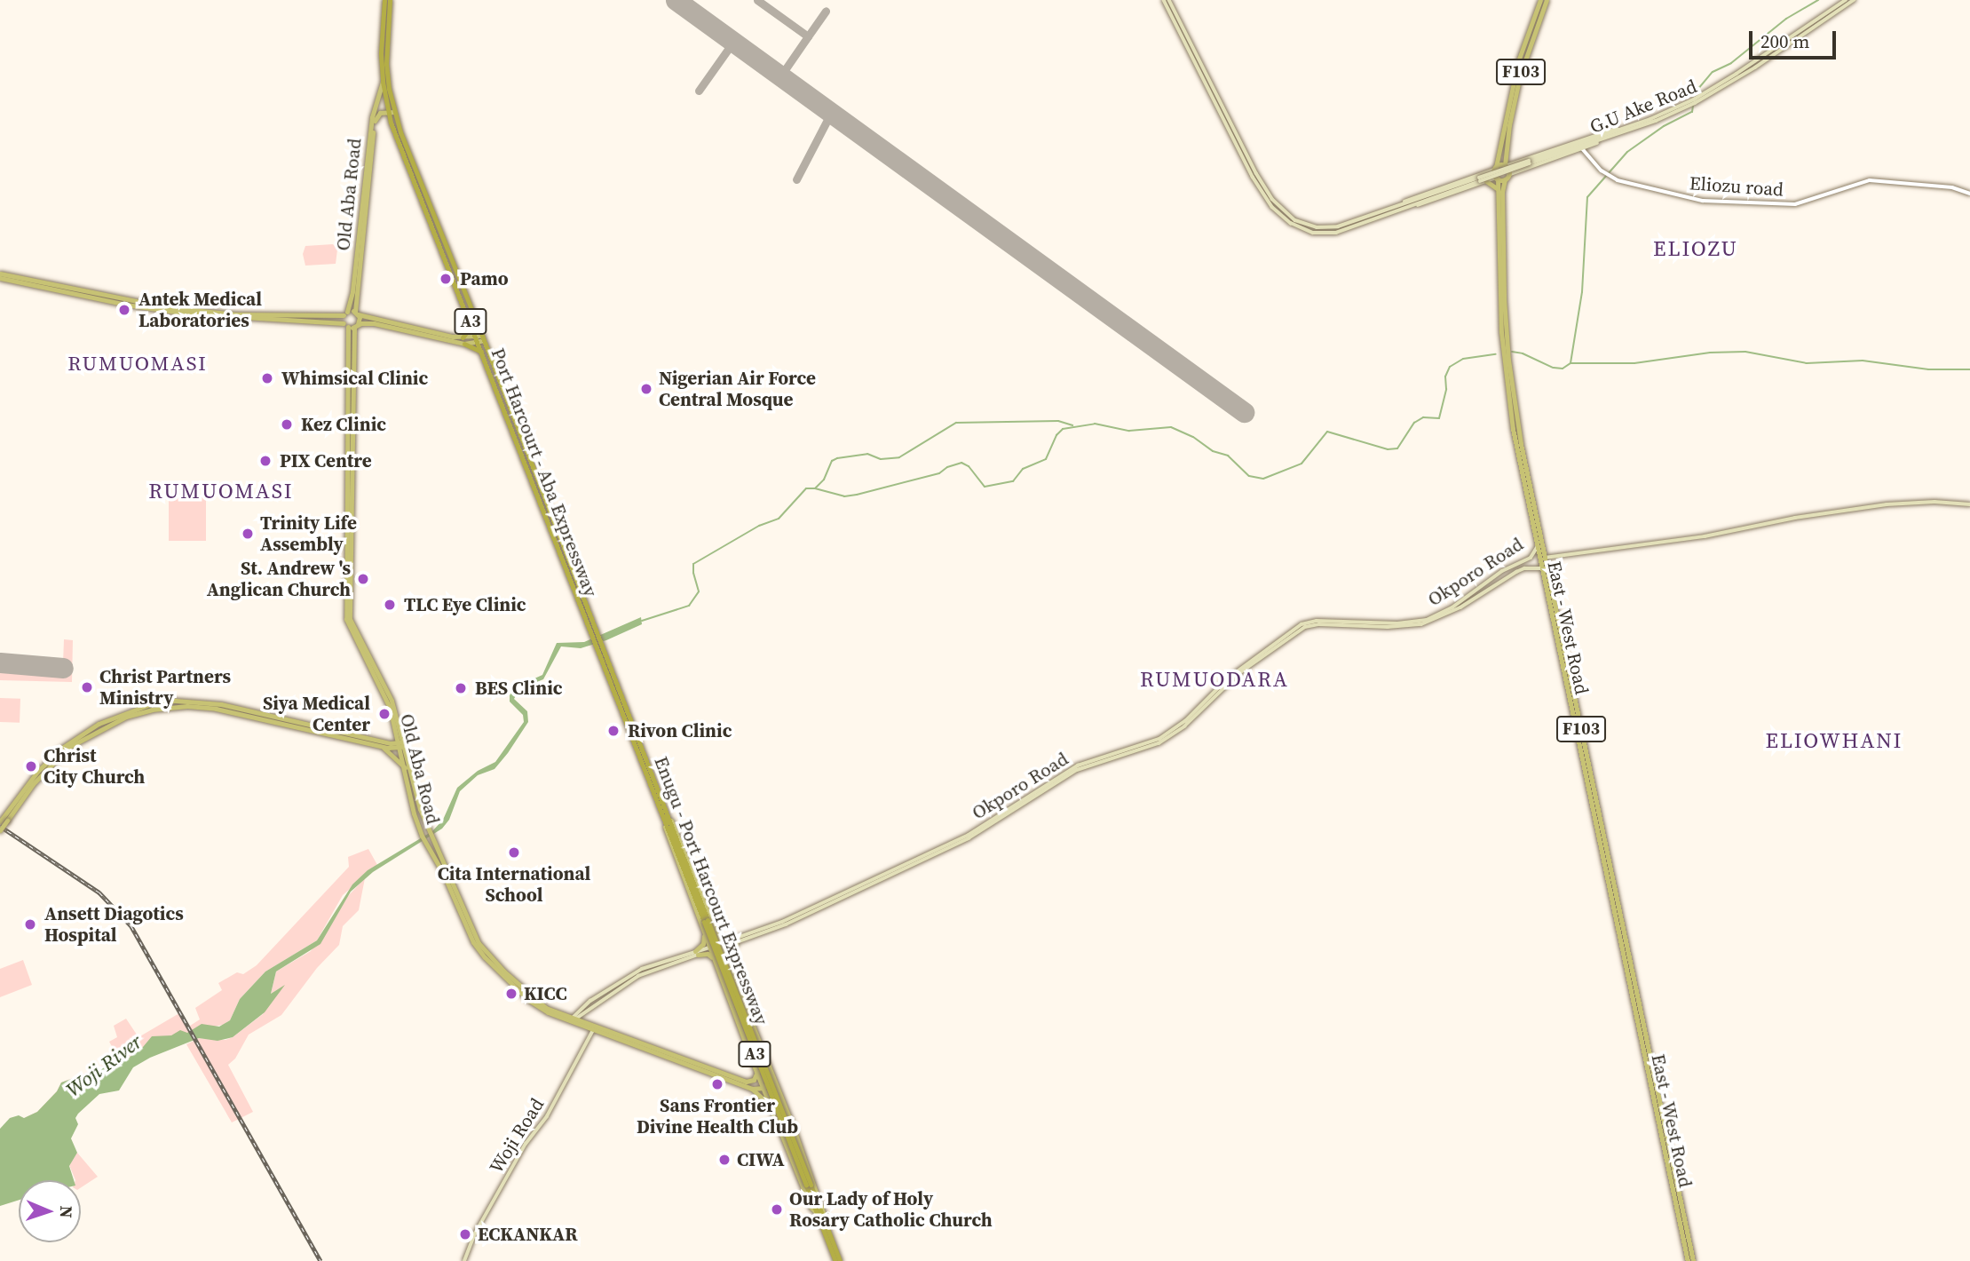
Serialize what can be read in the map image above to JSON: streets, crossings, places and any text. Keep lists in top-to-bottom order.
{
  "streets": {
    "highway": ["A3", "Port Harcourt - Aba Expressway", "Enugu - Port Harcourt Expressway"],
    "main road": [
      "F103",
      "G.U Ake Road",
      "Old Aba Road",
      "Okporo Road",
      "East - West Road",
      "Woji Road"
    ],
    "street": ["Eliozu road"]
  },
  "crossings": [
    ["F103", "East - West Road"],
    ["Old Aba Road", "Port Harcourt - Aba Expressway"],
    ["Old Aba Road", "Okporo Road"],
    ["Old Aba Road", "Woji Road"],
    ["Port Harcourt - Aba Expressway", "Enugu - Port Harcourt Expressway"],
    ["Okporo Road", "East - West Road"]
  ],
  "districts": [
    "ELIOZU",
    "RUMUOMASI",
    "RUMUOMASI",
    "RUMUODARA",
    "ELIOWHANI"
  ],
  "water": ["Woji River"],
  "places": [
    "Pamo",
    "Antek Medical Laboratories",
    "Whimsical Clinic",
    "Nigerian Air Force Central Mosque",
    "Kez Clinic",
    "PIX Centre",
    "Trinity Life Assembly",
    "St. Andrew 's Anglican Church",
    "TLC Eye Clinic",
    "Christ Partners Ministry",
    "BES Clinic",
    "Siya Medical Center",
    "Rivon Clinic",
    "Christ City Church",
    "Cita International School",
    "Ansett Diagotics Hospital",
    "KICC",
    "Sans Frontier Divine Health Club",
    "CIWA",
    "Our Lady of Holy Rosary Catholic Church",
    "ECKANKAR"
  ],
  "scale_bar": "200 m",
  "north": "right"
}
